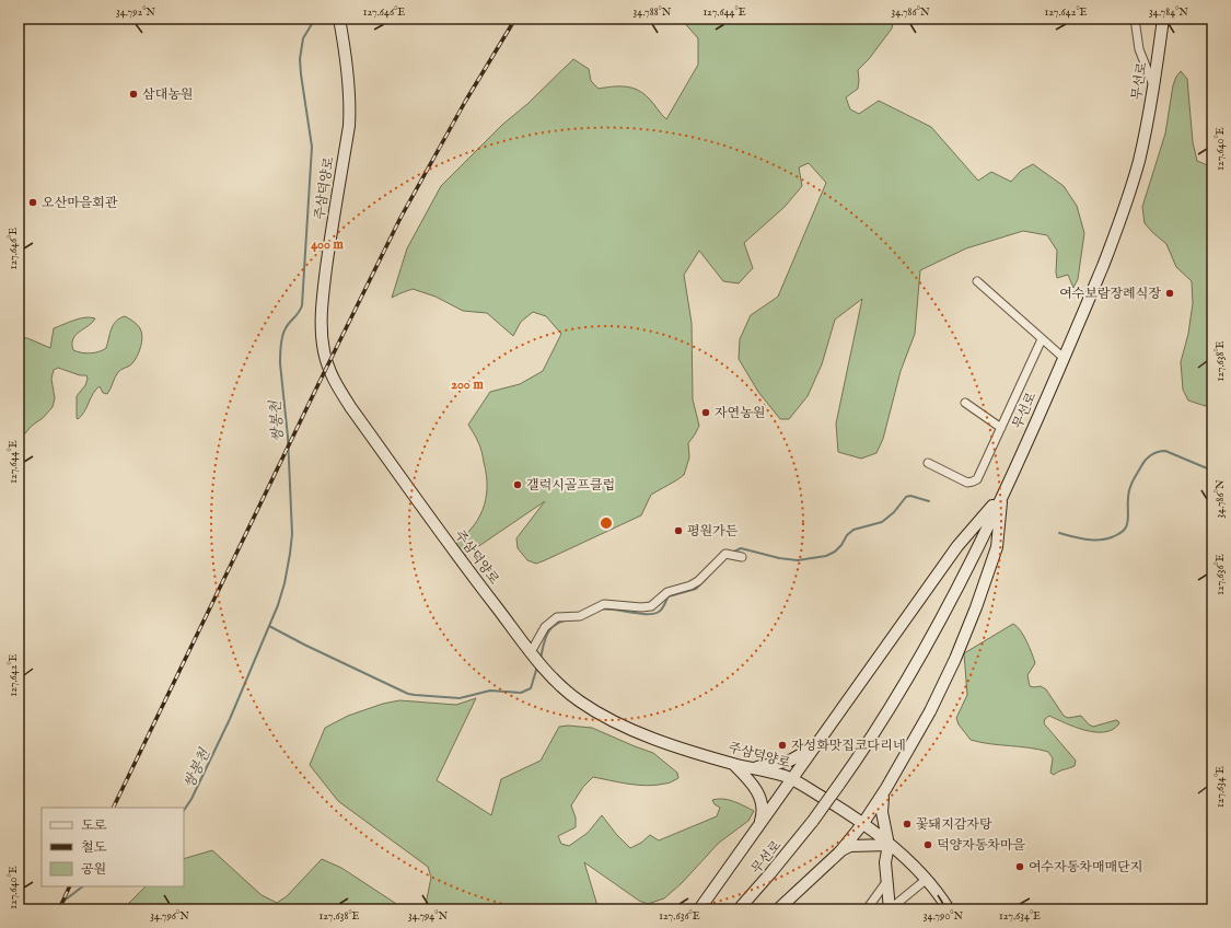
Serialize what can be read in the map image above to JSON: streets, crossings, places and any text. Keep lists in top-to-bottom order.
{
  "streets": {
    "street": ["무선로", "주삼덕양로"]
  },
  "water": ["쌍봉천"],
  "places": [
    "삼대농원",
    "오산마을회관",
    "여수보람장례식장",
    "자연농원",
    "갤럭시골프클럽",
    "평원가든",
    "자성화맛집코다리네",
    "꽃돼지감자탕",
    "덕양자동차마을",
    "여수자동차매매단지"
  ],
  "legend": ["도로", "철도", "공원"],
  "coordinates": [
    "34.792°N",
    "127.646°E",
    "34.788°N",
    "127.644°E",
    "34.786°N",
    "127.642°E",
    "34.784°N",
    "127.640°E",
    "127.638°E",
    "127.636°E",
    "127.634°E",
    "34.796°N",
    "34.794°N",
    "34.790°N"
  ],
  "rings": ["400 m", "200 m"]
}
